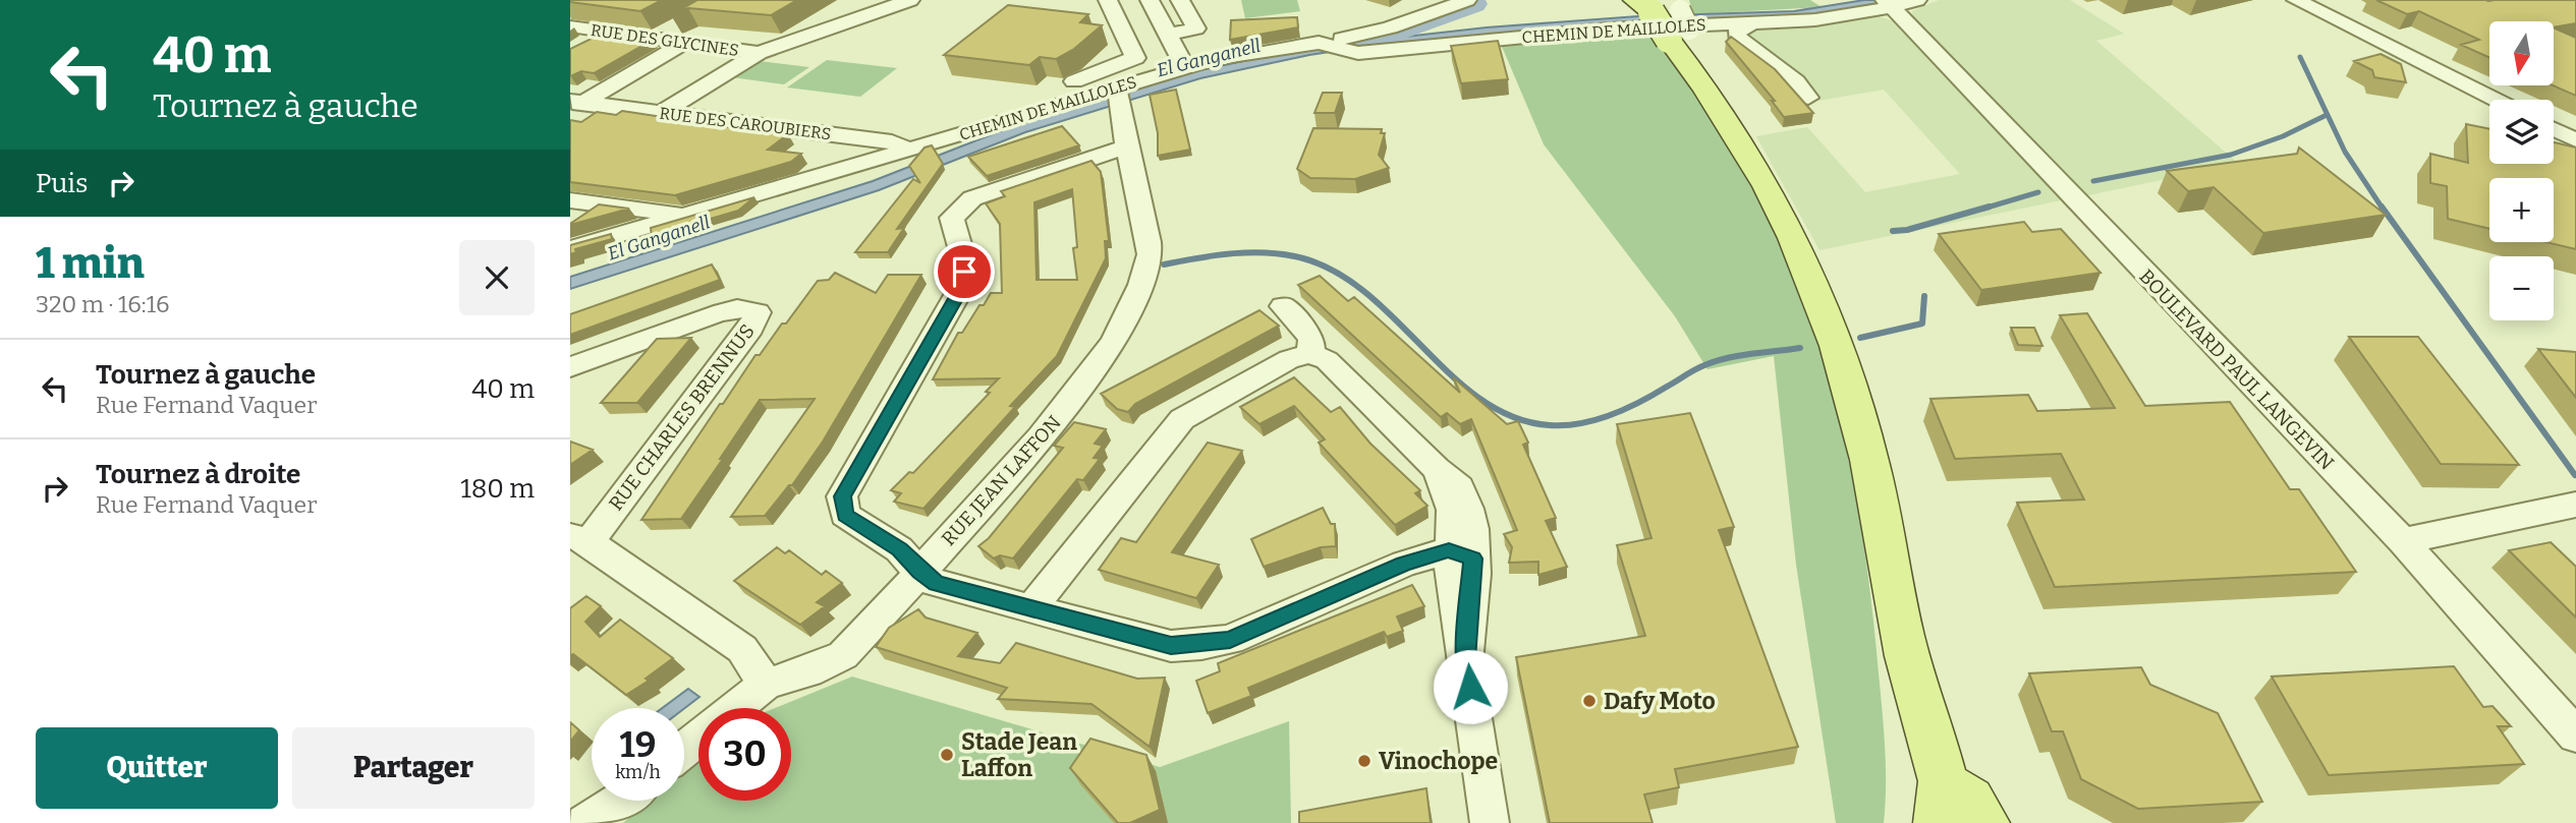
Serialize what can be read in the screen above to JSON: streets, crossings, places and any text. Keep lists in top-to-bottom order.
{
  "streets": {
    "street": [
      "CHEMIN DE MAILLOLES",
      "RUE DES GLYCINES",
      "RUE DES CAROUBIERS",
      "BOULEVARD PAUL LANGEVIN",
      "RUE CHARLES BRENNUS",
      "RUE JEAN LAFFON"
    ]
  },
  "crossings": [
    ["CHEMIN DE MAILLOLES", "RUE DES CAROUBIERS"],
    ["CHEMIN DE MAILLOLES", "BOULEVARD PAUL LANGEVIN"],
    ["CHEMIN DE MAILLOLES", "RUE JEAN LAFFON"]
  ],
  "water": ["El Ganganell"],
  "places": ["Dafy Moto", "Stade Jean Laffon", "Vinochope"],
  "north": "bottom",
  "page": {
    "turn": ["40 m", "Tournez à gauche"],
    "map_buttons": ["+", "−"],
    "then": "Puis",
    "heading": ["1 min", "320 m · 16:16"],
    "list": [
      {
        "name": "Tournez à gauche",
        "note": "Rue Fernand Vaquer",
        "value": "40 m"
      },
      {
        "name": "Tournez à droite",
        "note": "Rue Fernand Vaquer",
        "value": "180 m"
      }
    ],
    "speed": "19 km/h",
    "limit": "30",
    "buttons": ["Quitter", "Partager"]
  }
}
